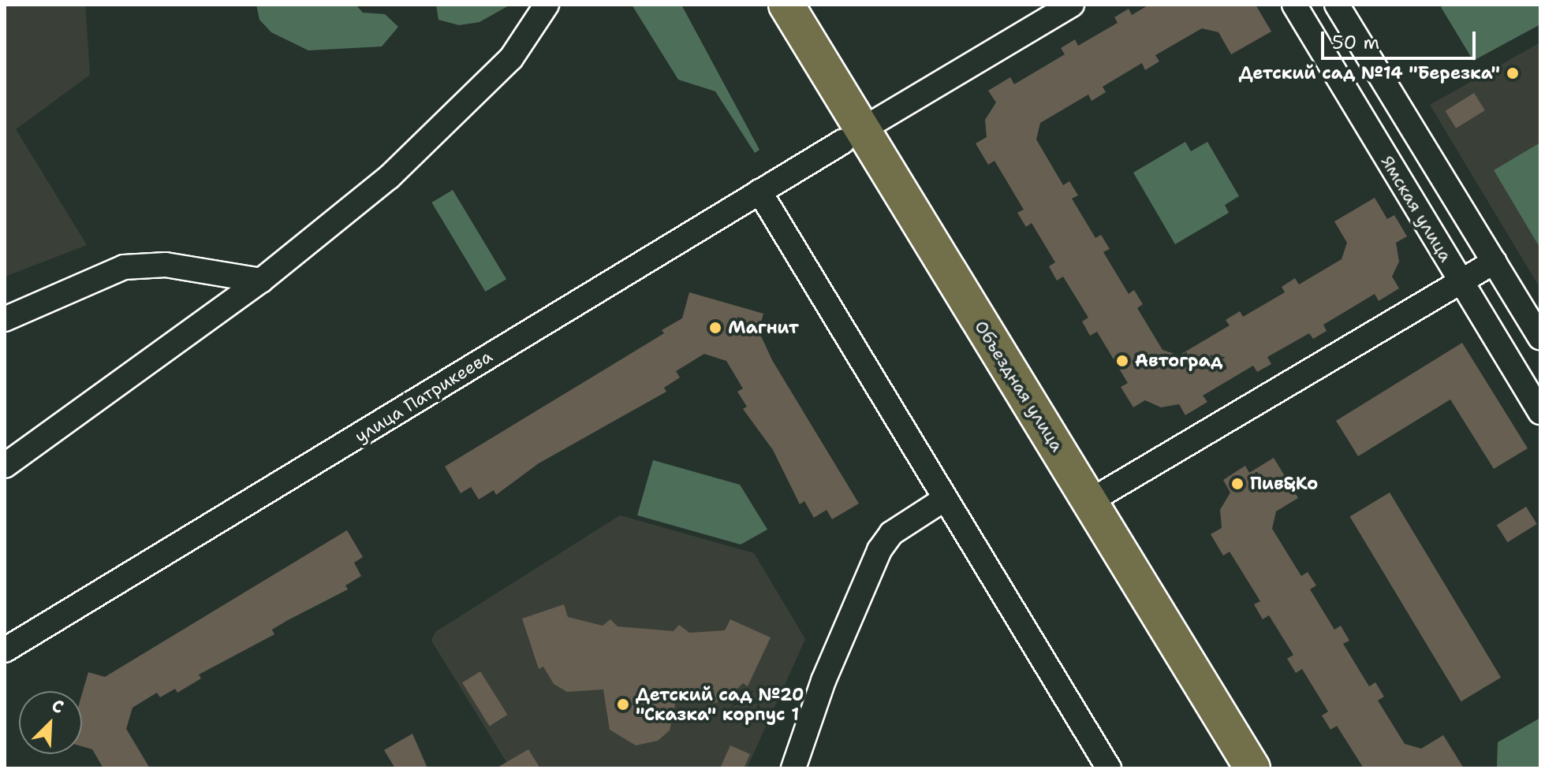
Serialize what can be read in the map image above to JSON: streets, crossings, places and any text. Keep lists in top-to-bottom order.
{
  "streets": {
    "main road": ["Объездная улица"],
    "street": ["Ямская улица", "улица Патрикеева"]
  },
  "crossings": [
    ["Объездная улица", "улица Патрикеева"]
  ],
  "places": [
    "Детский сад №14 \"Березка\"",
    "Магнит",
    "Автоград",
    "Пив&Ко",
    "Детский сад №20 \"Сказка\" корпус 1"
  ],
  "scale_bar": "50 m",
  "north": "top right"
}
